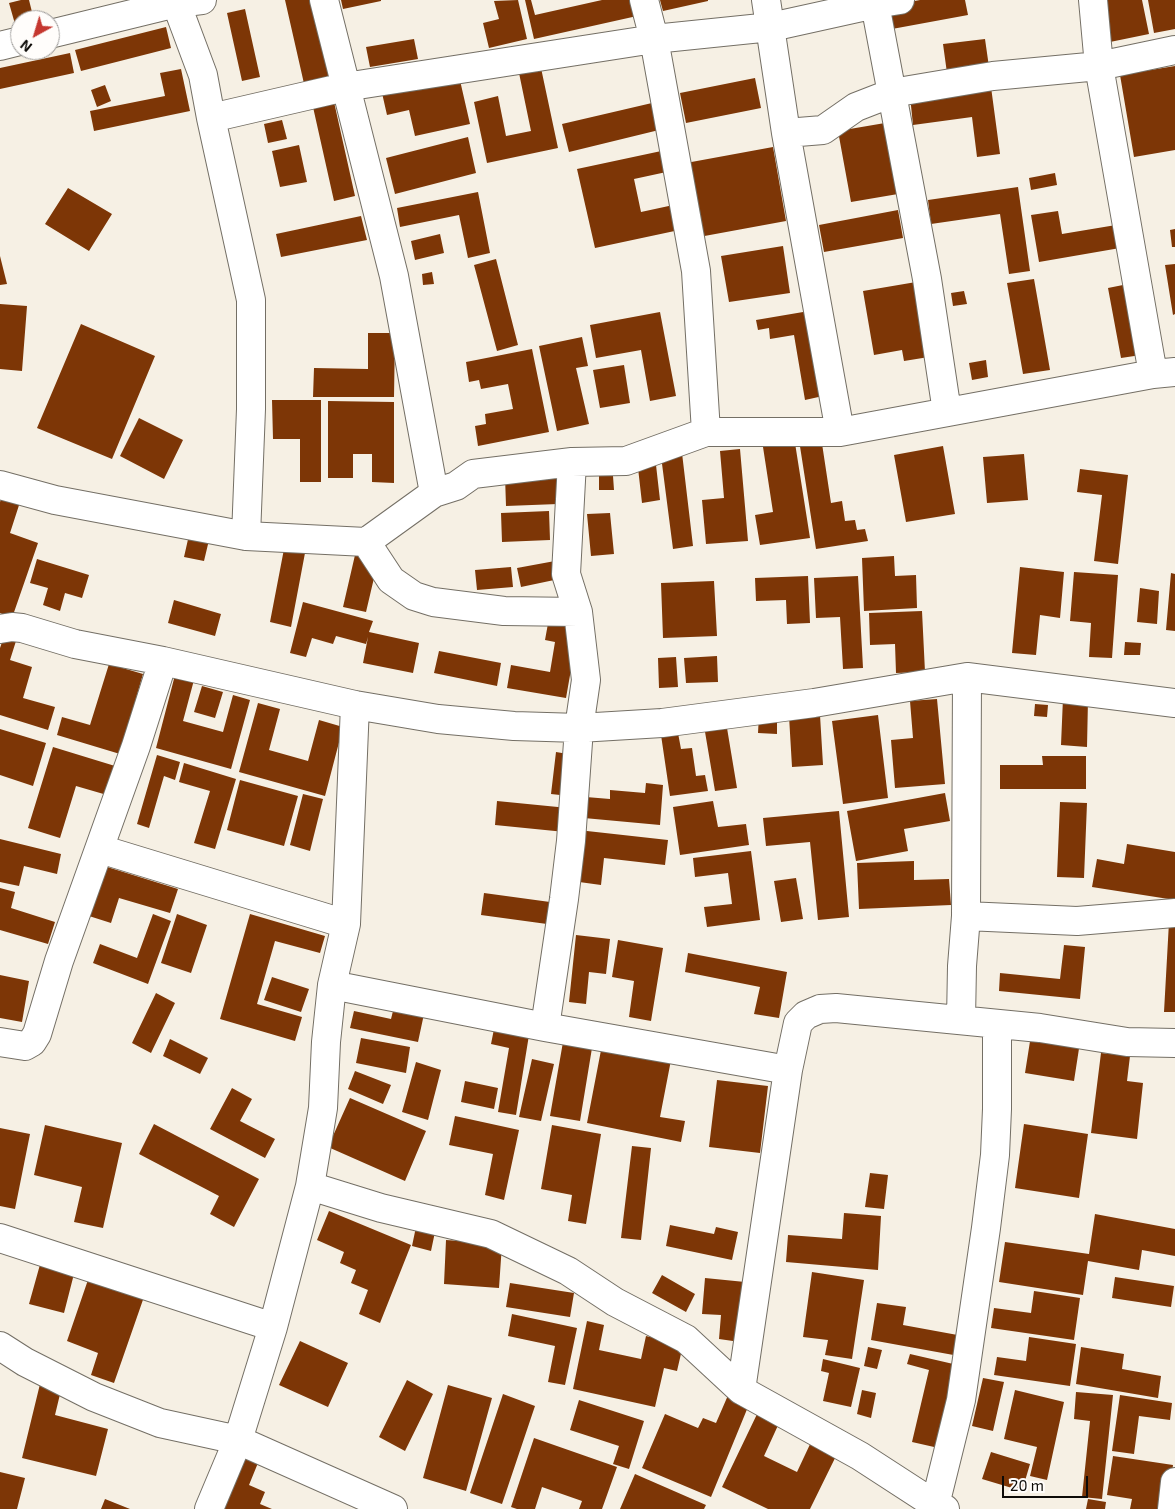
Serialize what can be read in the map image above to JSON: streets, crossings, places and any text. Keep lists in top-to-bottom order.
{
  "scale_bar": "20 m",
  "north": "bottom left"
}
